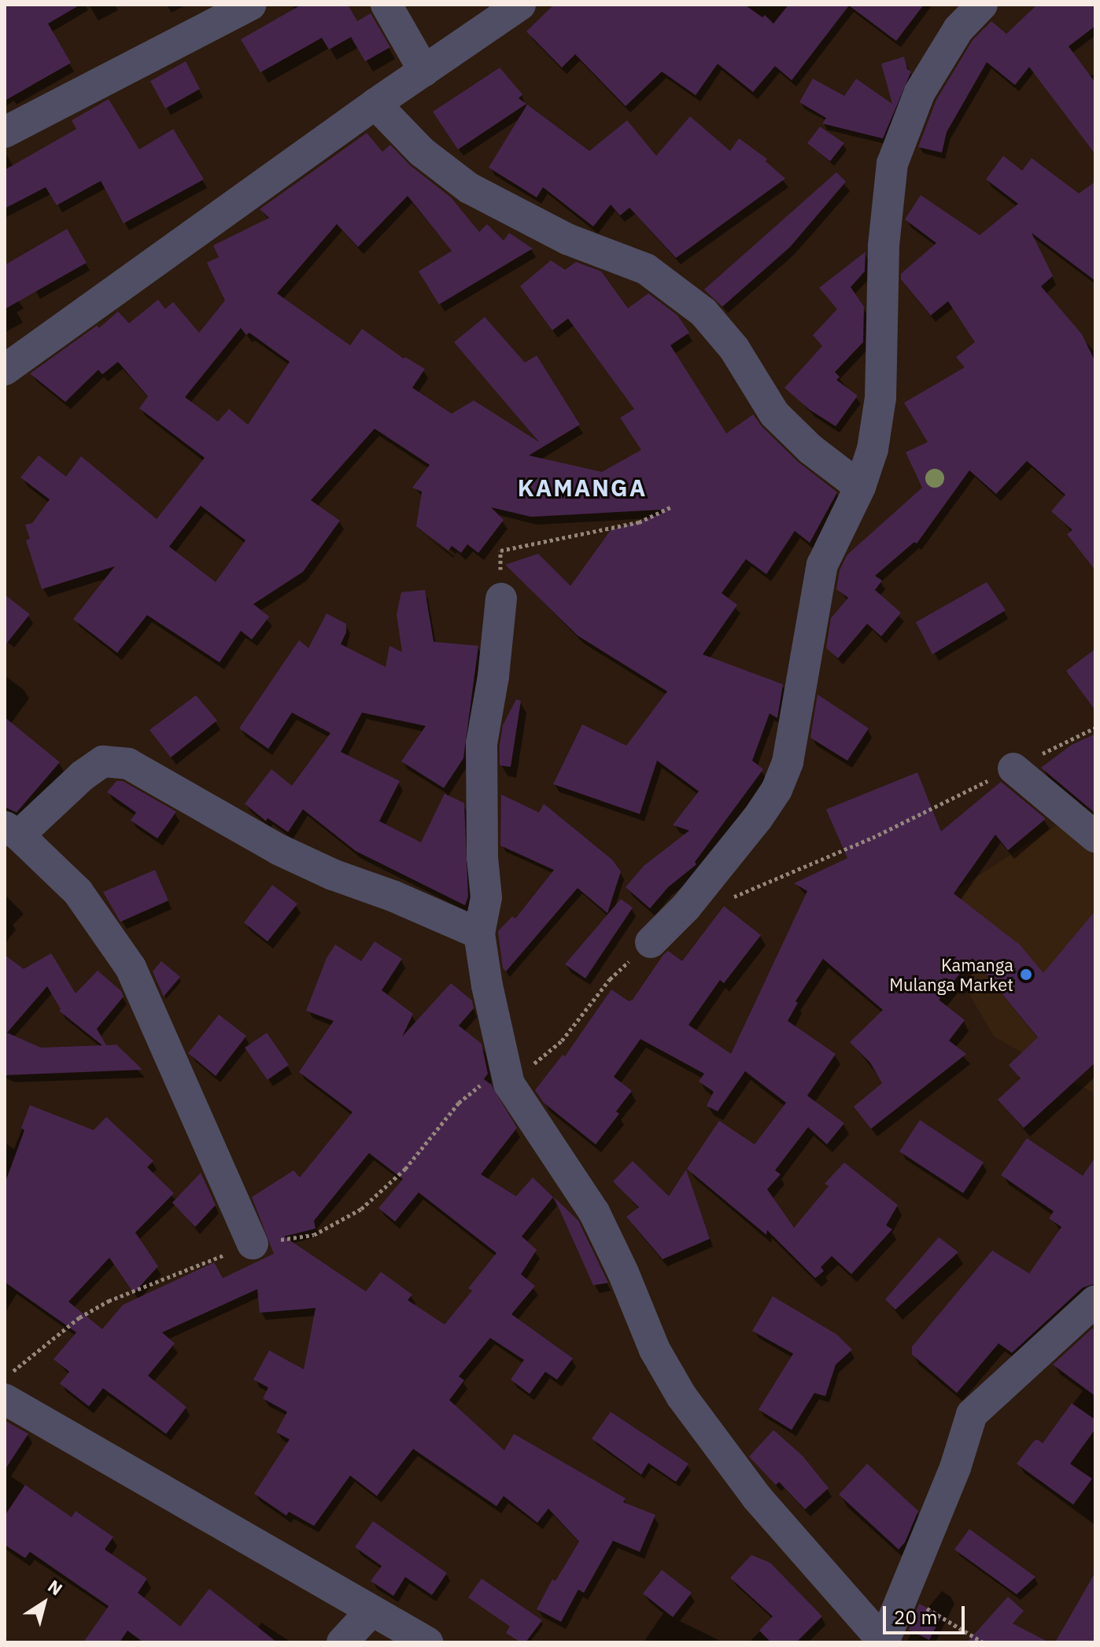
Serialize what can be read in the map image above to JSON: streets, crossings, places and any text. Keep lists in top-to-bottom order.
{
  "districts": ["KAMANGA"],
  "places": ["Kamanga Mulanga Market"],
  "scale_bar": "20 m",
  "north": "top right"
}
